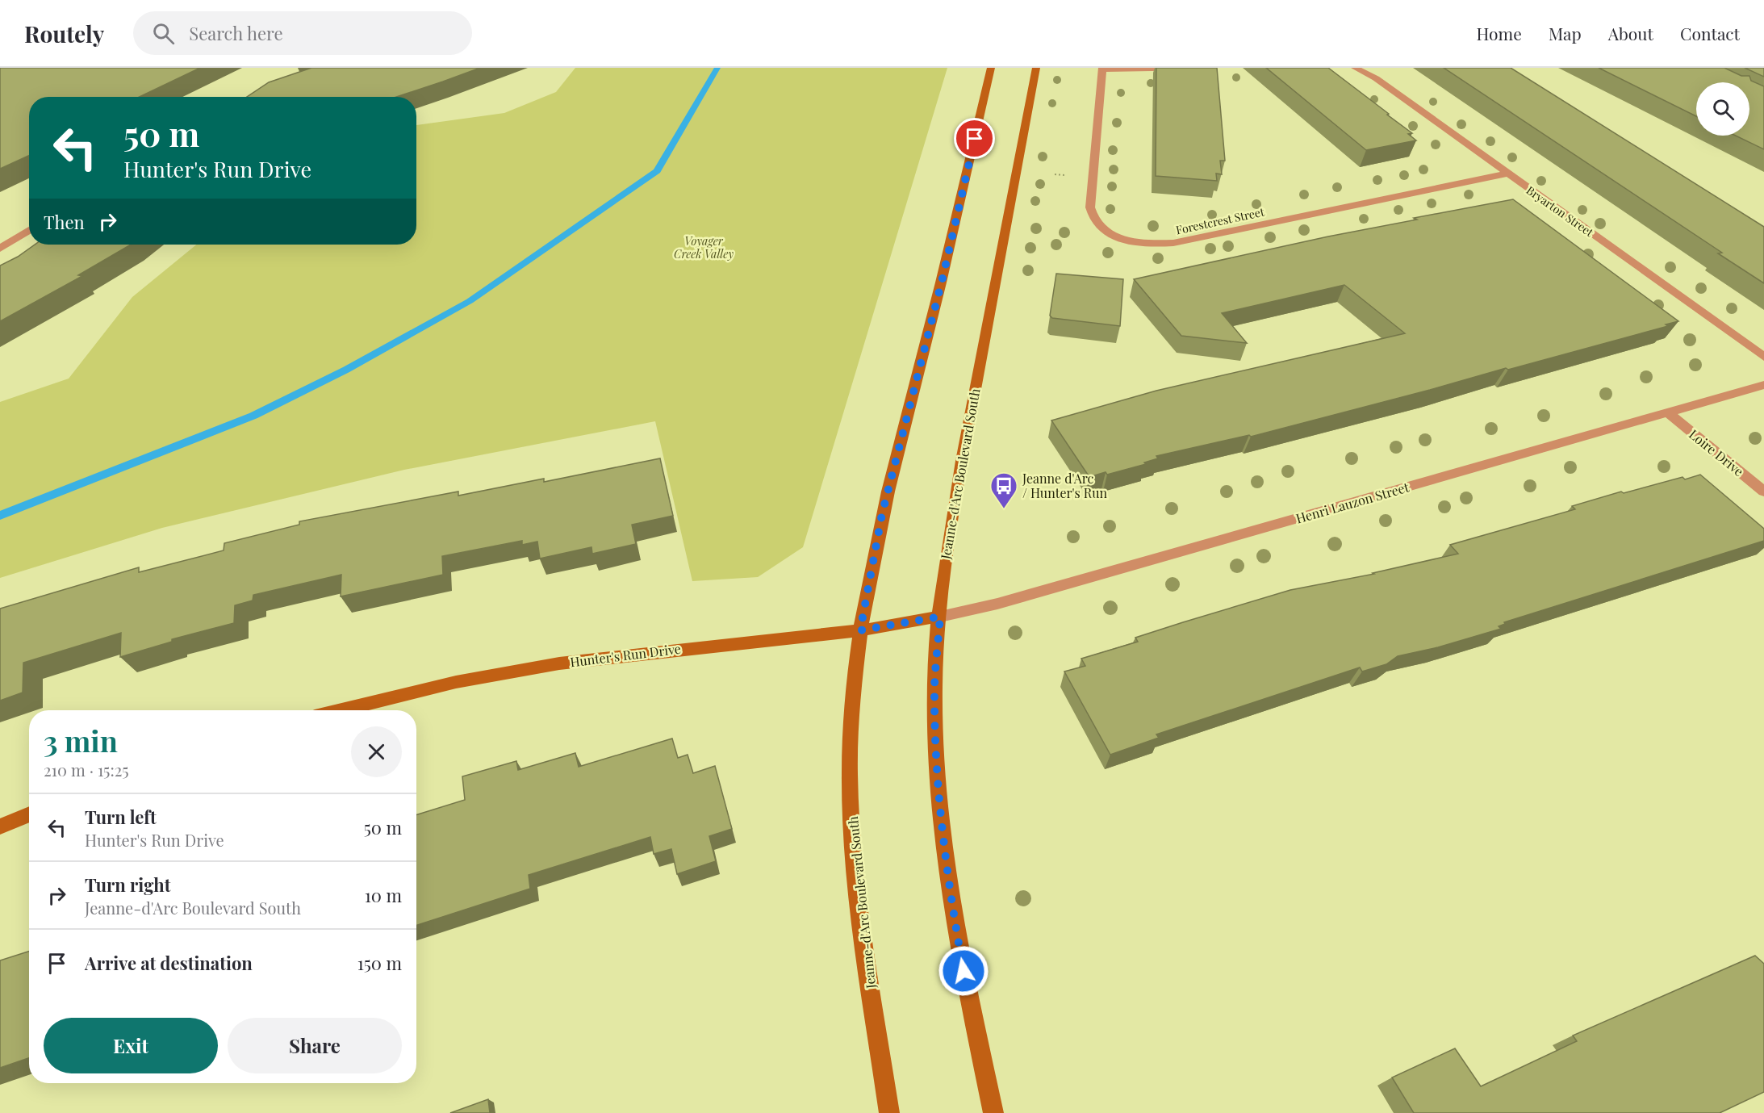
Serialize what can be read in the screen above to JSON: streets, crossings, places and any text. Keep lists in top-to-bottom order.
{
  "streets": {
    "main road": ["Jeanne-d'Arc Boulevard South", "Hunter's Run Drive"],
    "street": [
      "Bryarton Street",
      "Forestcrest Street",
      "Loire Drive",
      "Henri Lauzon Street"
    ]
  },
  "crossings": [
    ["Bryarton Street", "Forestcrest Street"],
    ["Loire Drive", "Henri Lauzon Street"],
    ["Jeanne-d'Arc Boulevard South", "Henri Lauzon Street"],
    ["Jeanne-d'Arc Boulevard South", "Hunter's Run Drive"],
    ["Henri Lauzon Street", "Hunter's Run Drive"]
  ],
  "parks": ["Voyager Creek Valley"],
  "places": {
    "bus stop": ["Jeanne d'Arc / Hunter's Run"]
  },
  "page": {
    "header": "Routely",
    "search": "Search here",
    "nav": [
      "Home",
      "Map",
      "About",
      "Contact"
    ],
    "turn": ["50 m", "Hunter's Run Drive"],
    "then": "Then",
    "heading": ["3 min", "210 m · 15:25"],
    "list": [
      {
        "name": "Turn left",
        "note": "Hunter's Run Drive",
        "value": "50 m"
      },
      {
        "name": "Turn right",
        "note": "Jeanne-d'Arc Boulevard South",
        "value": "10 m"
      },
      {
        "name": "Arrive at destination",
        "value": "150 m"
      }
    ],
    "buttons": ["Exit", "Share"]
  }
}
